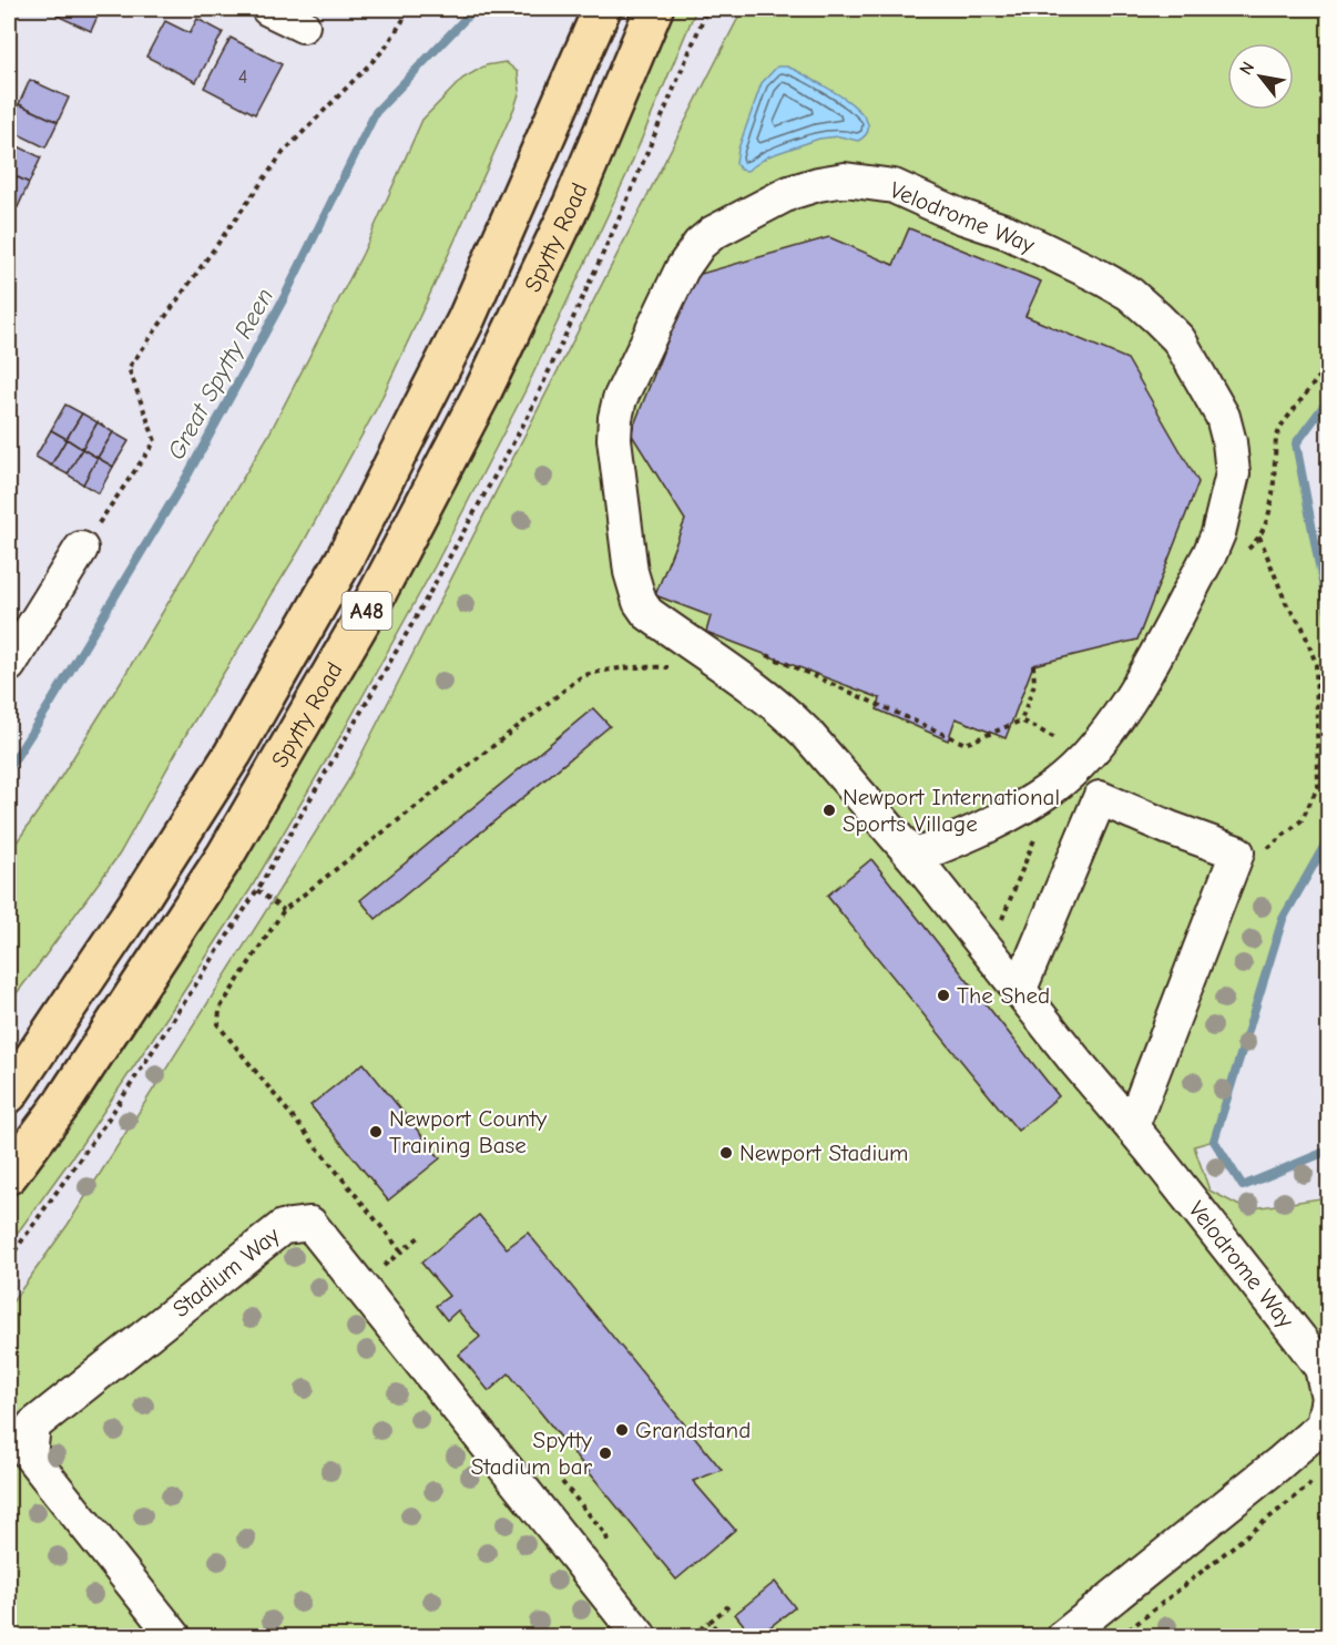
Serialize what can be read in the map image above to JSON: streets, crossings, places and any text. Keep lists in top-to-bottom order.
{
  "streets": {
    "main road": ["Spytty Road", "A48"],
    "street": ["Velodrome Way", "Stadium Way"]
  },
  "water": ["Great Spytty Reen"],
  "places": [
    "Newport International Sports Village",
    "The Shed",
    "Newport County Training Base",
    "Newport Stadium",
    "Grandstand",
    "Spytty Stadium bar"
  ],
  "house_numbers": ["4"],
  "north": "top left"
}
